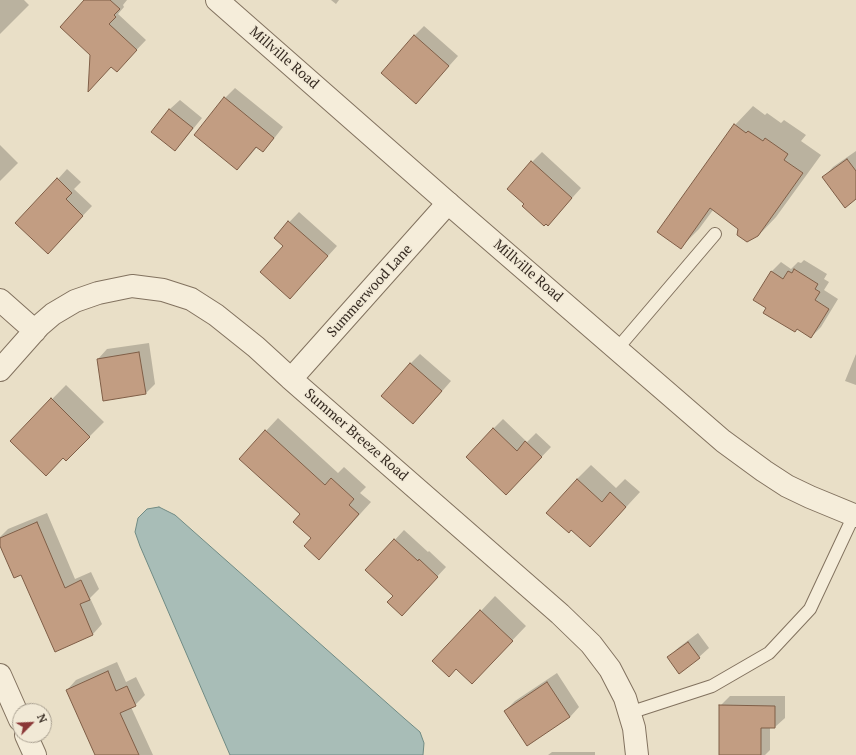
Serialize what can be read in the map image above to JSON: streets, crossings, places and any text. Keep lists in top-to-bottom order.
{
  "streets": {
    "street": ["Millville Road", "Summerwood Lane", "Summer Breeze Road"]
  },
  "crossings": [
    ["Millville Road", "Summerwood Lane"],
    ["Summerwood Lane", "Summer Breeze Road"]
  ],
  "north": "top right"
}
